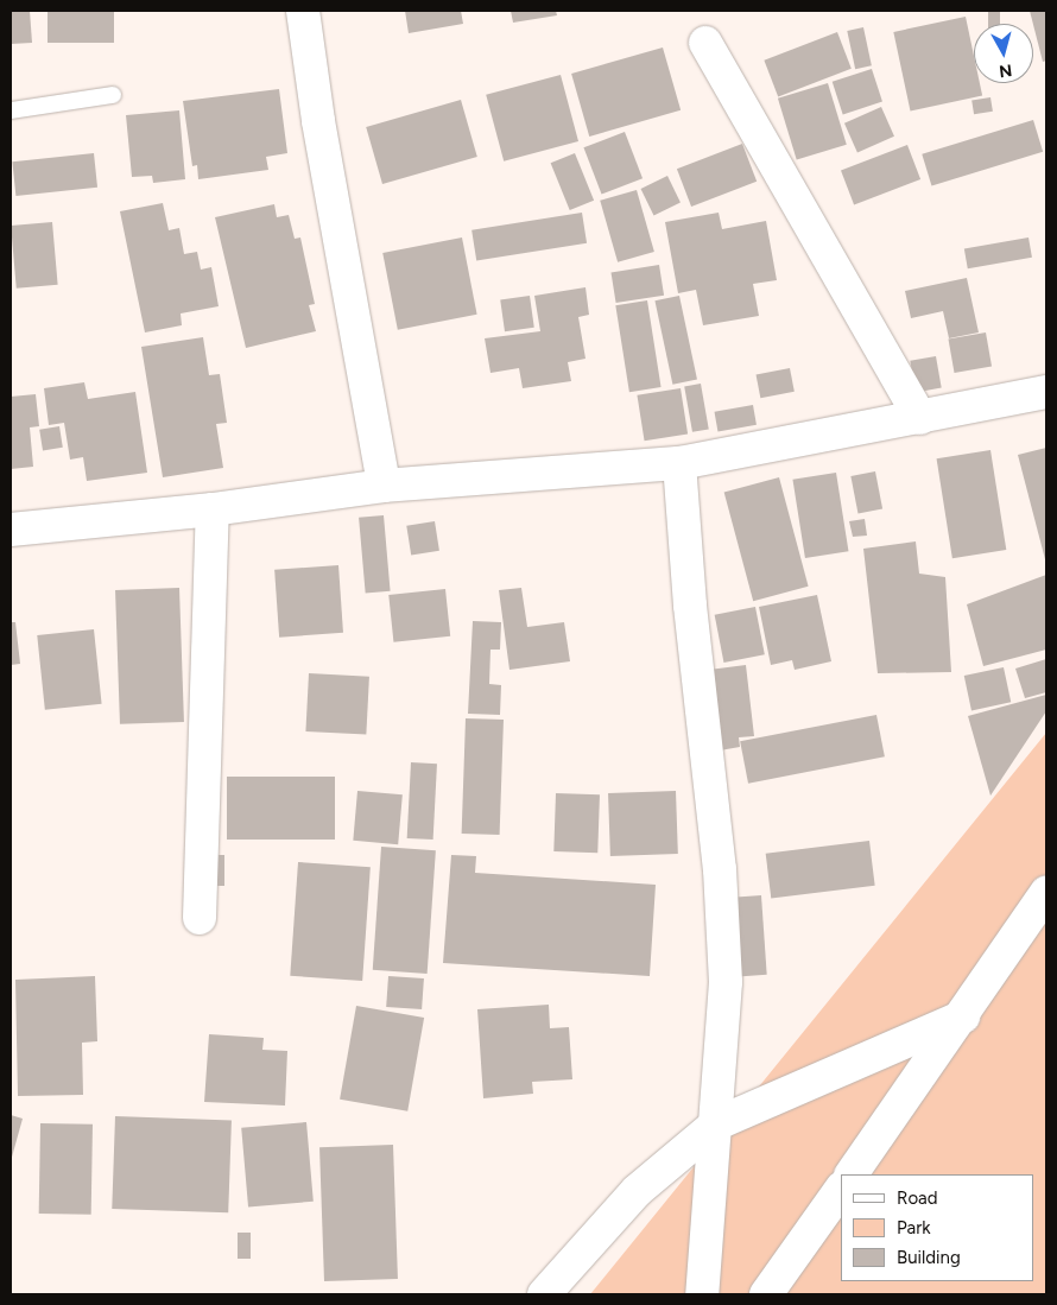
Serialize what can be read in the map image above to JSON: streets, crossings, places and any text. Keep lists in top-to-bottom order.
{
  "legend": ["Road", "Park", "Building"],
  "north": "bottom"
}
